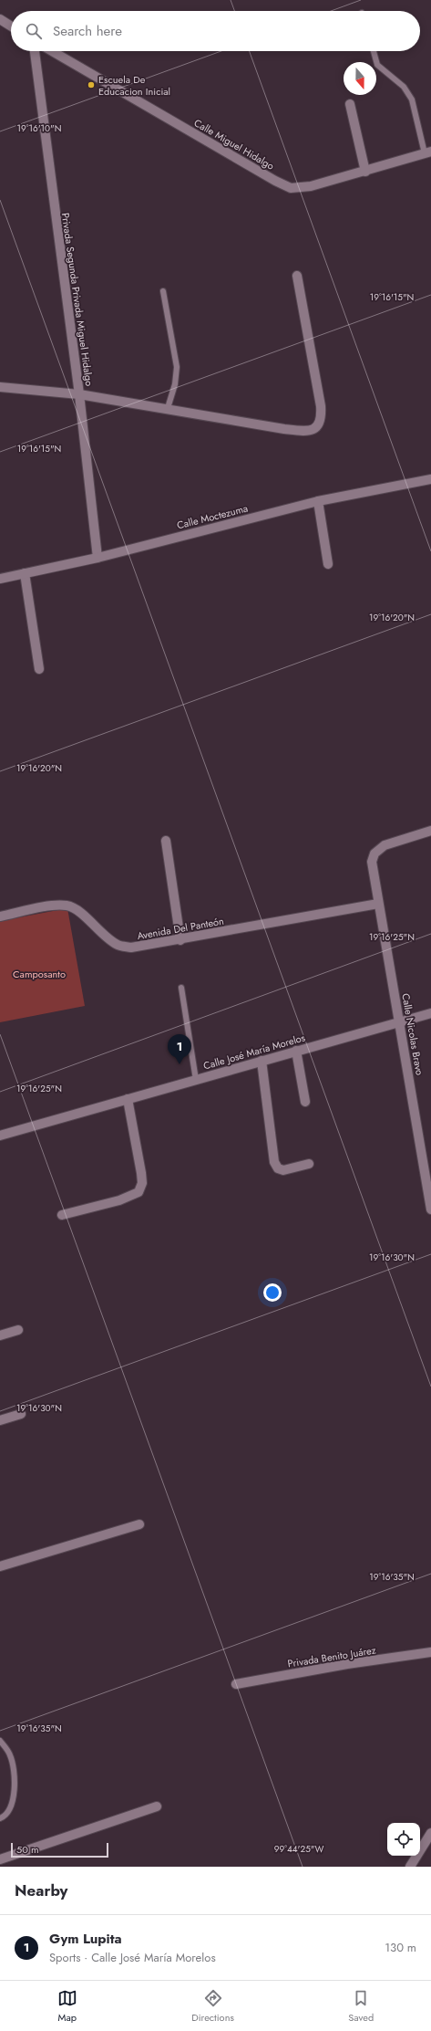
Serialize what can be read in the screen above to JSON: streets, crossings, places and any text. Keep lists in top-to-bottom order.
{
  "streets": {
    "street": [
      "Calle Miguel Hidalgo",
      "Privada Segunda Privada Miguel Hidalgo",
      "Calle Moctezuma",
      "Avenida Del Panteón",
      "Calle Nicolas Bravo",
      "Calle José María Morelos",
      "Privada Benito Juárez"
    ]
  },
  "crossings": [
    ["Privada Segunda Privada Miguel Hidalgo", "Calle Moctezuma"],
    ["Avenida Del Panteón", "Calle Nicolas Bravo"],
    ["Calle Nicolas Bravo", "Calle José María Morelos"]
  ],
  "parks": ["Camposanto"],
  "places": ["Escuela De Educacion Inicial"],
  "scale_bar": "50 m",
  "north": "bottom",
  "page": {
    "search": "Search here",
    "pins": "1",
    "scale": "50 m",
    "heading": "Nearby",
    "list": [
      {
        "mark": "1",
        "name": "Gym Lupita",
        "note": "Sports · Calle José María Morelos",
        "value": "130 m"
      }
    ],
    "nav": ["Map", "Directions", "Saved"]
  },
  "coordinates": [
    "19°16'10\"N",
    "19°16'15\"N",
    "19°16'20\"N",
    "19°16'25\"N",
    "19°16'30\"N",
    "19°16'35\"N",
    "99°44'25\"W"
  ]
}
